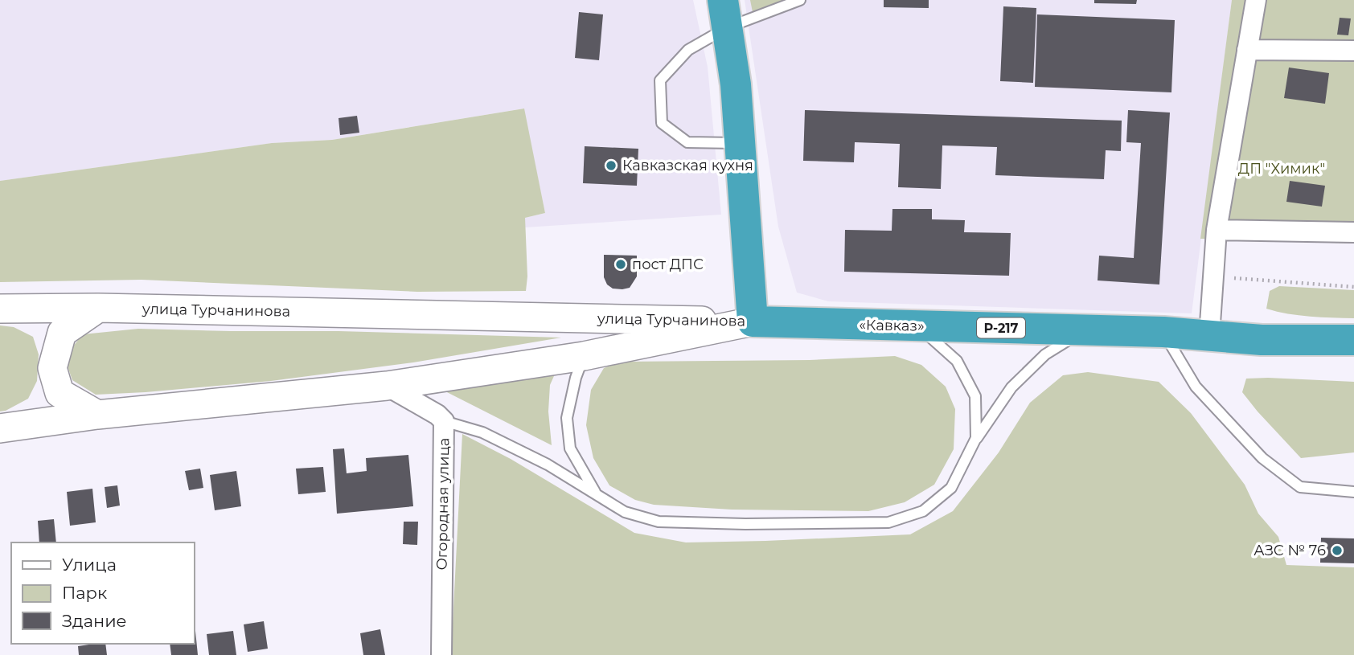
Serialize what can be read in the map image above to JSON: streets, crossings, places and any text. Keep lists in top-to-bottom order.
{
  "streets": {
    "highway": ["«Кавказ»", "Р-217"],
    "street": ["улица Турчанинова", "Огородная улица"]
  },
  "crossings": [
    ["улица Турчанинова", "«Кавказ»"],
    ["улица Турчанинова", "Огородная улица"]
  ],
  "parks": ["ДП \"Химик\""],
  "places": ["Кавказская кухня", "пост ДПС", "АЗС № 76"],
  "legend": ["Улица", "Парк", "Здание"]
}
